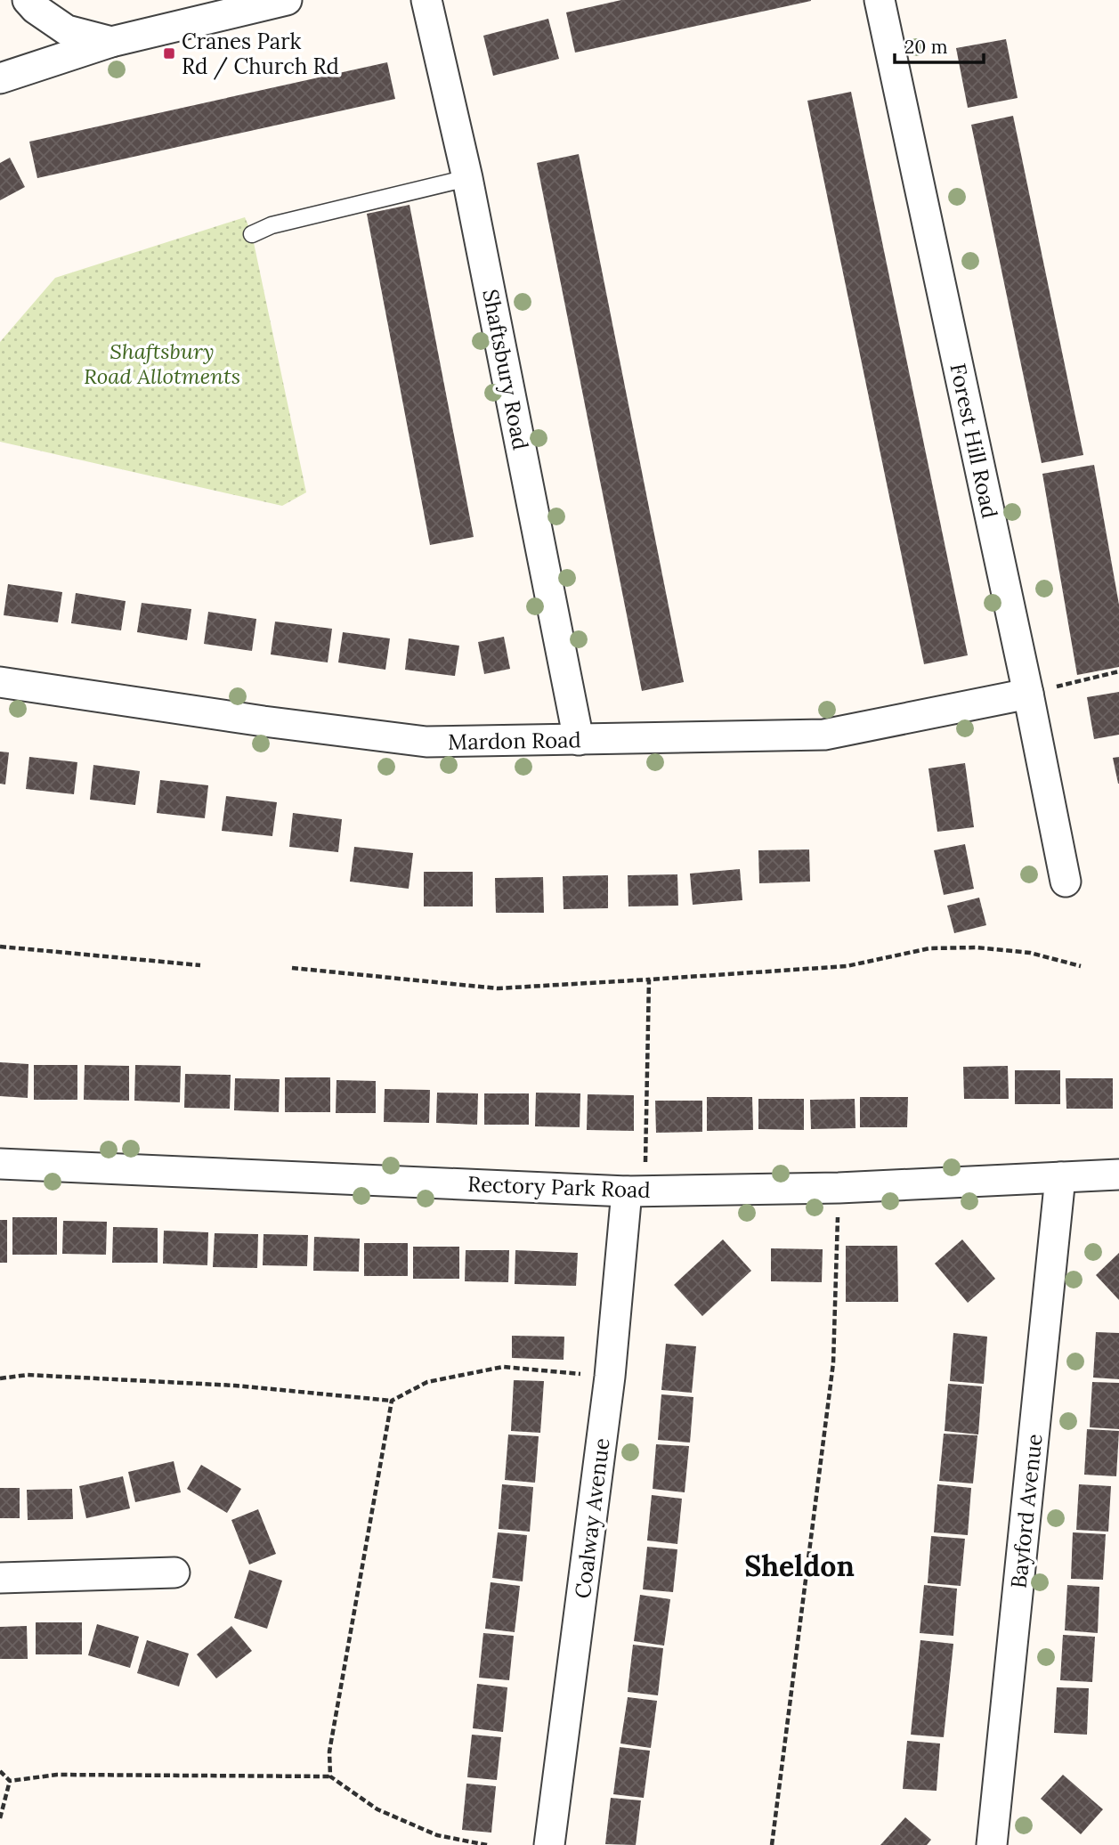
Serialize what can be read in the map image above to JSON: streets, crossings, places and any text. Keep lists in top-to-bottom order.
{
  "streets": {
    "street": [
      "Shaftsbury Road",
      "Forest Hill Road",
      "Mardon Road",
      "Rectory Park Road",
      "Bayford Avenue",
      "Coalway Avenue"
    ]
  },
  "crossings": [
    ["Shaftsbury Road", "Mardon Road"],
    ["Forest Hill Road", "Mardon Road"],
    ["Rectory Park Road", "Bayford Avenue"],
    ["Rectory Park Road", "Coalway Avenue"]
  ],
  "districts": ["Sheldon"],
  "parks": ["Shaftsbury Road Allotments"],
  "places": {
    "transit": ["Cranes Park Rd / Church Rd"]
  },
  "scale_bar": "20 m"
}
